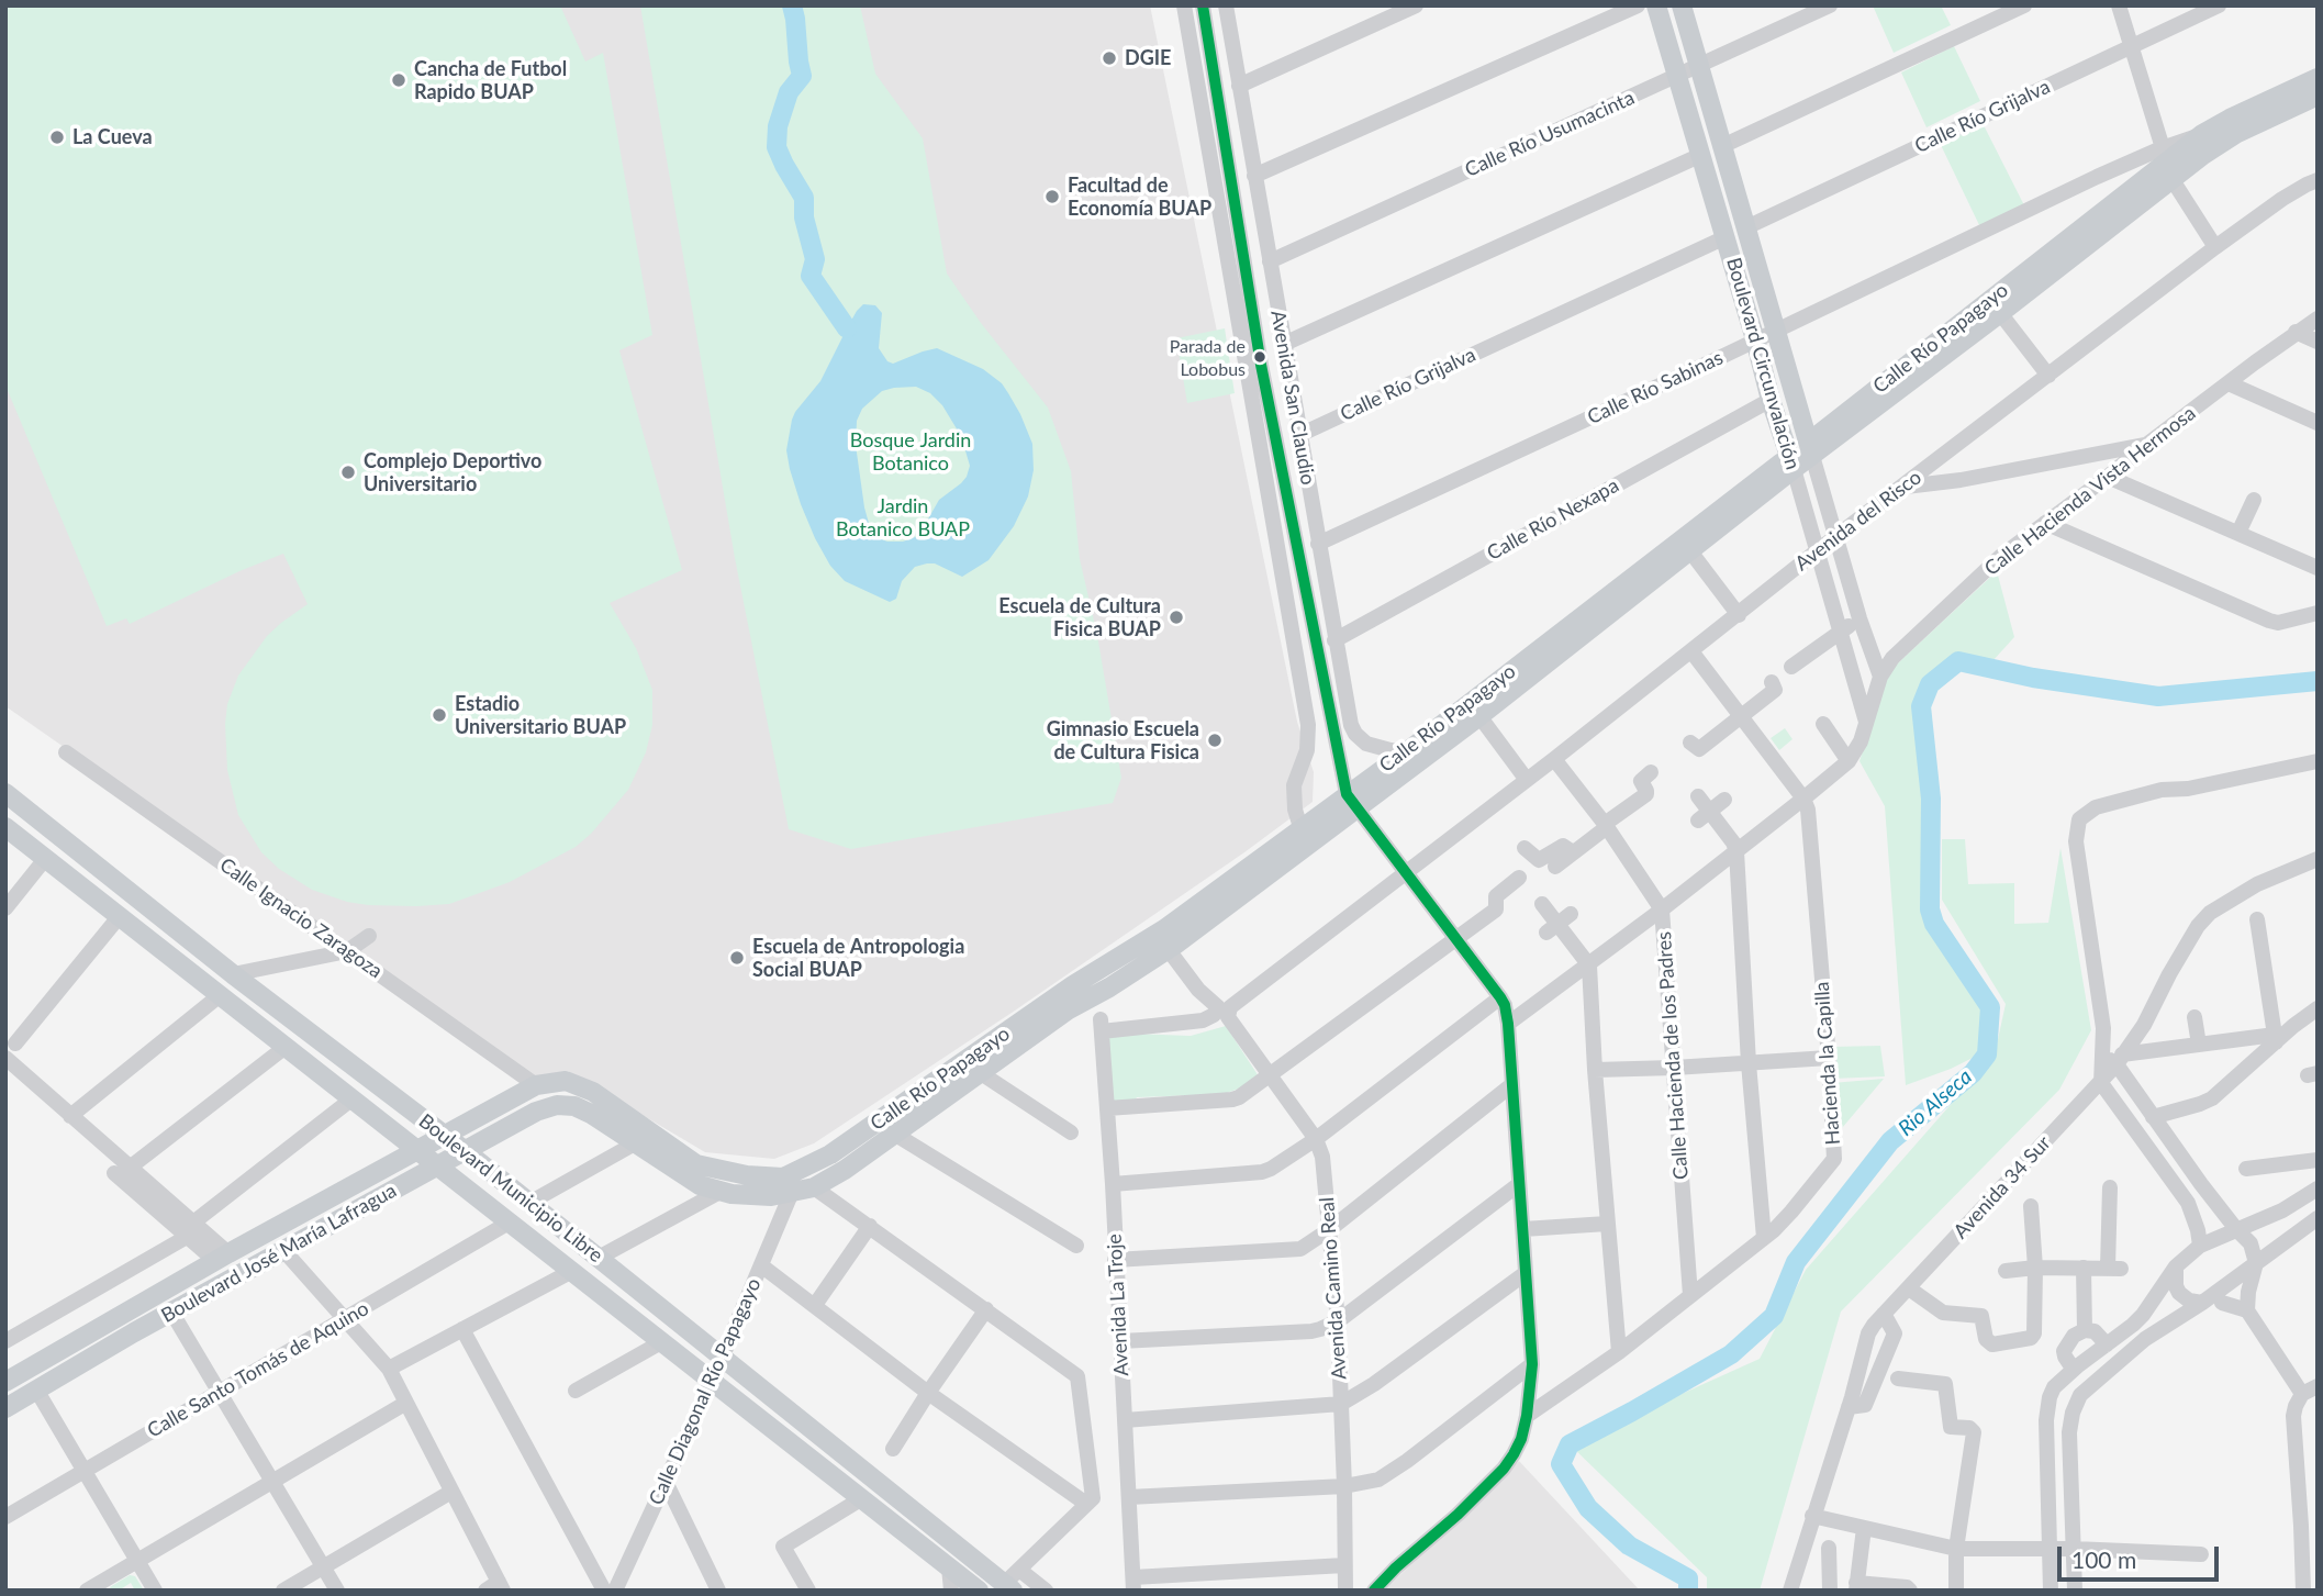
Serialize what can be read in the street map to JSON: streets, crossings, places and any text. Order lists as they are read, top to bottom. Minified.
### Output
{"streets":{"main road":["Calle Río Papagayo","Boulevard Circunvalación","Boulevard Municipio Libre","Boulevard José María Lafragua"],"street":["Calle Río Grijalva","Calle Río Usumacinta","Calle Río Sabinas","Avenida San Claudio","Calle Hacienda Vista Hermosa","Calle Río Nexapa","Avenida del Risco","Calle Ignacio Zaragoza","Calle Hacienda de los Padres","Hacienda la Capilla","Avenida 34 Sur","Avenida Camino Real","Avenida La Troje","Calle Santo Tomás de Aquino","Calle Diagonal Río Papagayo"]},"crossings":[["Calle Río Grijalva","Boulevard Circunvalación"],["Calle Río Grijalva","Avenida San Claudio"],["Calle Río Usumacinta","Boulevard Circunvalación"],["Calle Río Usumacinta","Avenida San Claudio"],["Calle Río Papagayo","Boulevard Circunvalación"],["Calle Río Papagayo","Calle Río Sabinas"],["Calle Río Papagayo","Avenida San Claudio"],["Calle Río Papagayo","Calle Ignacio Zaragoza"],["Calle Río Papagayo","Boulevard José María Lafragua"],["Calle Río Papagayo","Avenida Camino Real"],["Calle Río Papagayo","Calle Diagonal Río Papagayo"],["Boulevard Circunvalación","Calle Río Sabinas"],["Boulevard Circunvalación","Calle Hacienda Vista Hermosa"],["Boulevard Circunvalación","Calle Río Nexapa"],["Boulevard Circunvalación","Avenida del Risco"],["Calle Río Sabinas","Avenida San Claudio"],["Avenida San Claudio","Calle Hacienda Vista Hermosa"],["Avenida San Claudio","Calle Río Nexapa"],["Avenida San Claudio","Avenida del Risco"],["Avenida San Claudio","Hacienda la Capilla"],["Calle Hacienda Vista Hermosa","Calle Hacienda de los Padres"],["Calle Hacienda Vista Hermosa","Hacienda la Capilla"],["Avenida del Risco","Calle Hacienda de los Padres"],["Avenida del Risco","Hacienda la Capilla"],["Avenida del Risco","Avenida Camino Real"],["Avenida del Risco","Avenida La Troje"],["Calle Ignacio Zaragoza","Boulevard José María Lafragua"],["Calle Hacienda de los Padres","Hacienda la Capilla"],["Boulevard Municipio Libre","Boulevard José María Lafragua"],["Boulevard Municipio Libre","Calle Santo Tomás de Aquino"],["Boulevard Municipio Libre","Calle Diagonal Río Papagayo"],["Avenida Camino Real","Avenida La Troje"]],"water":["Rio Alseca"],"parks":["Bosque Jardin Botanico","Jardin Botanico BUAP"],"places":["DGIE","Cancha de Futbol Rapido BUAP","La Cueva","Facultad de Economía BUAP","Parada de Lobobus","Complejo Deportivo Universitario","Escuela de Cultura Fisica BUAP","Estadio Universitario BUAP","Gimnasio Escuela de Cultura Fisica","Escuela de Antropologia Social BUAP"],"scale_bar":"100 m"}
